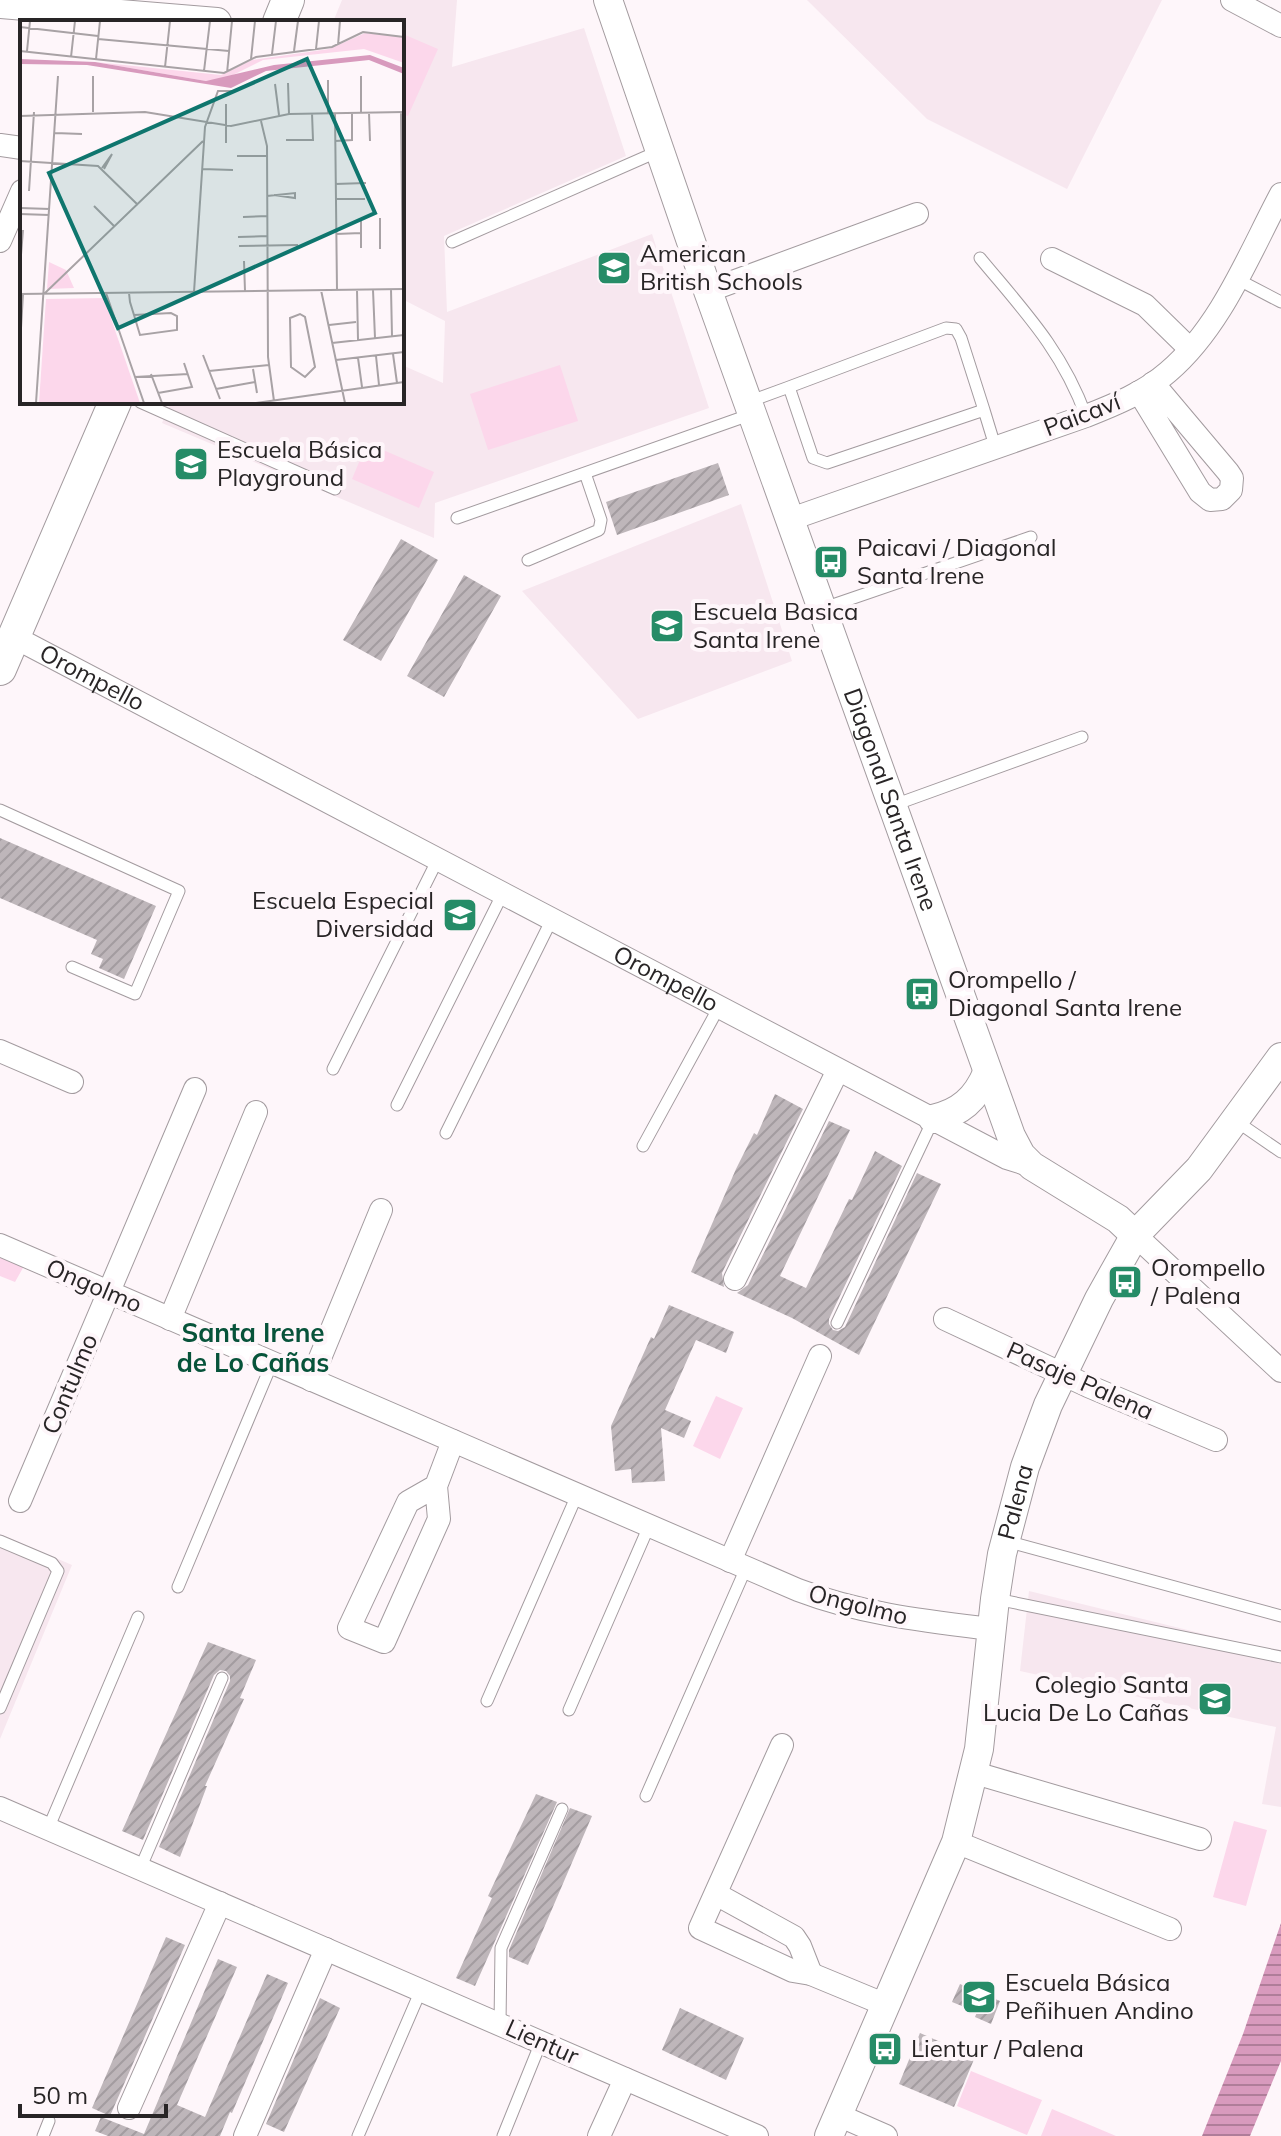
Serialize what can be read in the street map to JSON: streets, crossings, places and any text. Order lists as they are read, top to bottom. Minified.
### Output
{"streets":{"street":["Paicaví","Orompello","Diagonal Santa Irene","Ongolmo","Pasaje Palena","Contulmo","Palena","Lientur"]},"crossings":[["Paicaví","Diagonal Santa Irene"],["Orompello","Diagonal Santa Irene"],["Orompello","Palena"],["Ongolmo","Contulmo"],["Ongolmo","Palena"],["Pasaje Palena","Palena"]],"districts":["Santa Irene de Lo Cañas"],"places":{"school or university":["American British Schools","Escuela Básica Playground","Escuela Basica Santa Irene","Escuela Especial Diversidad","Colegio Santa Lucia De Lo Cañas","Escuela Básica Peñihuen Andino"],"bus stop":["Paicavi / Diagonal Santa Irene","Orompello / Diagonal Santa Irene","Orompello / Palena","Lientur / Palena"]},"scale_bar":"50 m"}
